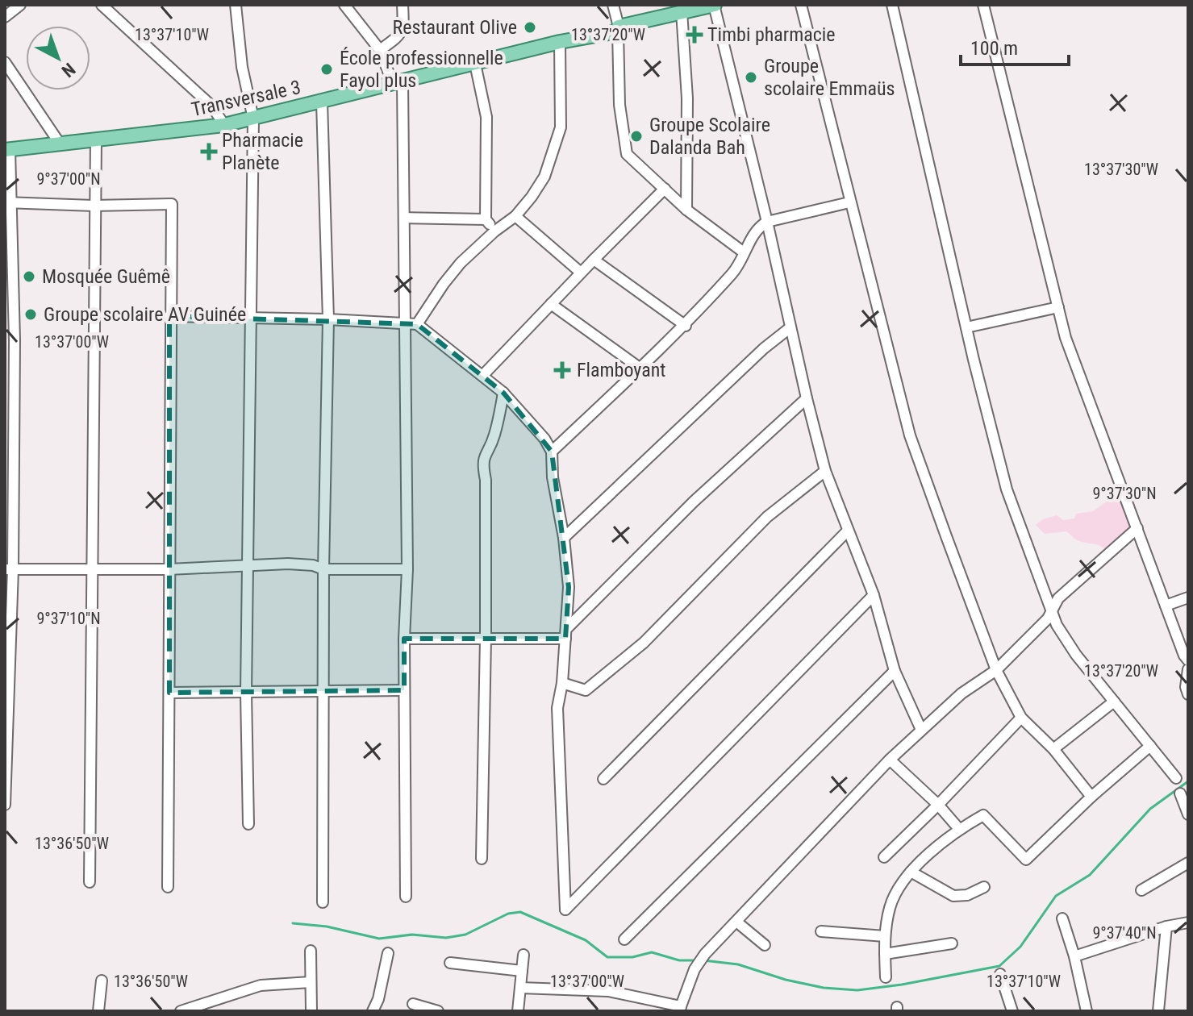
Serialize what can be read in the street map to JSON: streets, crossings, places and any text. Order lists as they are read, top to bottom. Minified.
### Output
{"streets":{"main road":["Transversale 3"]},"places":{"other":["Restaurant Olive","École professionnelle Fayol plus","Groupe scolaire Emmaüs","Groupe Scolaire Dalanda Bah","Mosquée Guêmê","Groupe scolaire AV Guinée"],"health":["Timbi pharmacie","Pharmacie Planète","Flamboyant"]},"scale_bar":"100 m","north":"bottom right","coordinates":["13°37'10\"W","13°37'20\"W","13°37'30\"W","9°37'00\"N","13°37'00\"W","9°37'30\"N","9°37'10\"N","13°36'50\"W","9°37'40\"N"]}
